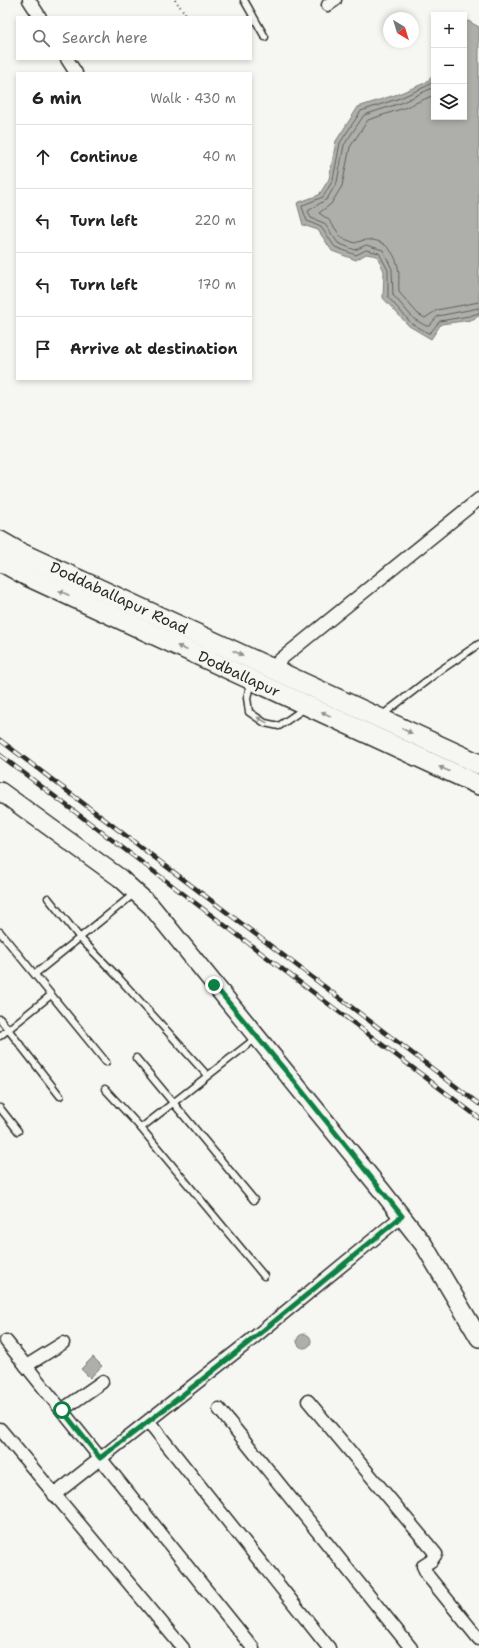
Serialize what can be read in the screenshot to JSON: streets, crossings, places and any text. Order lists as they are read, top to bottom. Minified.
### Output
{"streets":{"main road":["Doddaballapur Road","Dodballapur"]},"one_way":["Doddaballapur Road","Dodballapur"],"north":"bottom right","page":{"map_buttons":["+","−"],"search":"Search here","heading":["6 min","Walk · 430 m"],"list":[["Continue","40 m"],["Turn left","220 m"],["Turn left","170 m"],"Arrive at destination"]}}
